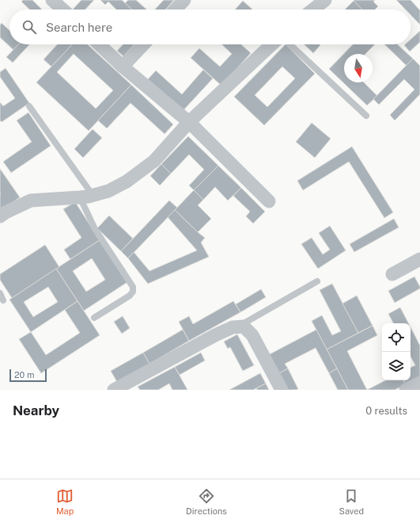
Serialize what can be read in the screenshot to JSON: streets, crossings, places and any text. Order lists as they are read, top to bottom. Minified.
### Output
{"scale_bar":"20 m","north":"bottom","page":{"search":"Search here","scale":"20 m","heading":["Nearby","0 results"],"nav":["Map","Directions","Saved"]}}
